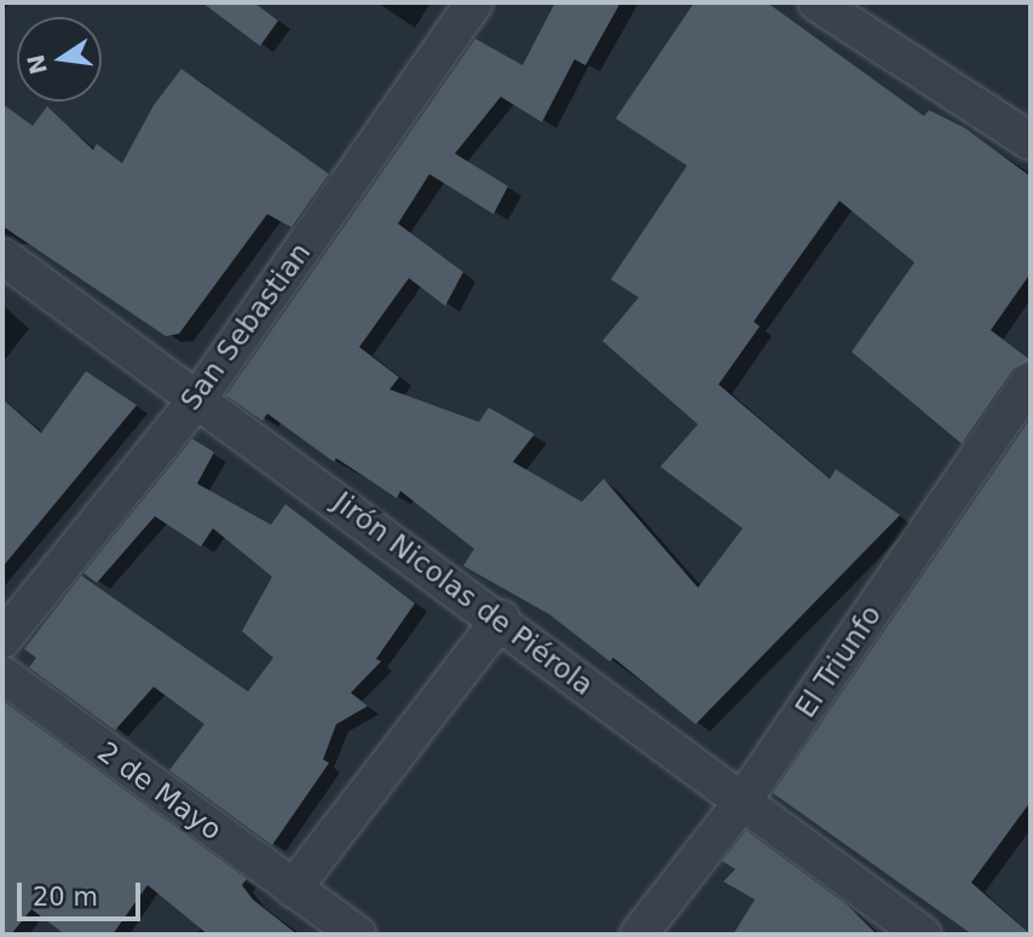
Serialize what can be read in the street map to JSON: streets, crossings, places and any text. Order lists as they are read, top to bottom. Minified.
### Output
{"streets":{"street":["San Sebastian","Jirón Nicolas de Piérola","El Triunfo","2 de Mayo"]},"crossings":[["San Sebastian","Jirón Nicolas de Piérola"],["Jirón Nicolas de Piérola","El Triunfo"]],"scale_bar":"20 m","north":"left"}
